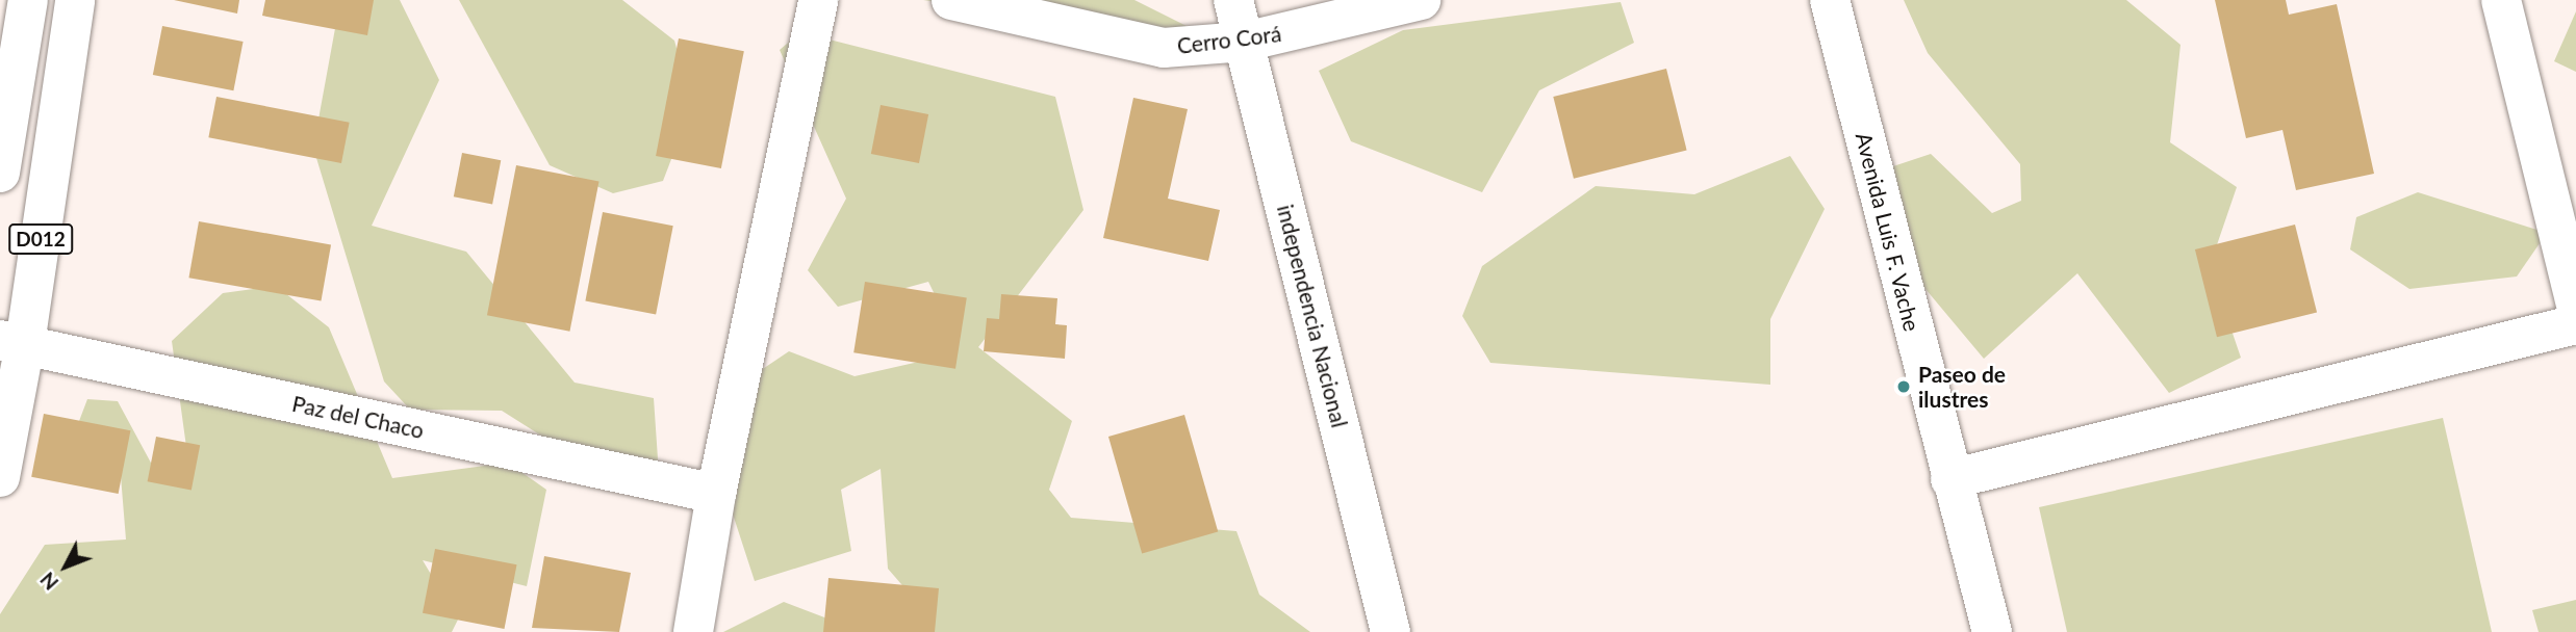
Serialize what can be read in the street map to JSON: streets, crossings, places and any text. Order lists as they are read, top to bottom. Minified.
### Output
{"streets":{"street":["Cerro Corá","Avenida Luis F. Vache","D012","independencia Nacional","Paz del Chaco"]},"crossings":[["Cerro Corá","independencia Nacional"],["D012","Paz del Chaco"]],"places":["Paseo de ilustres"],"north":"bottom left"}
